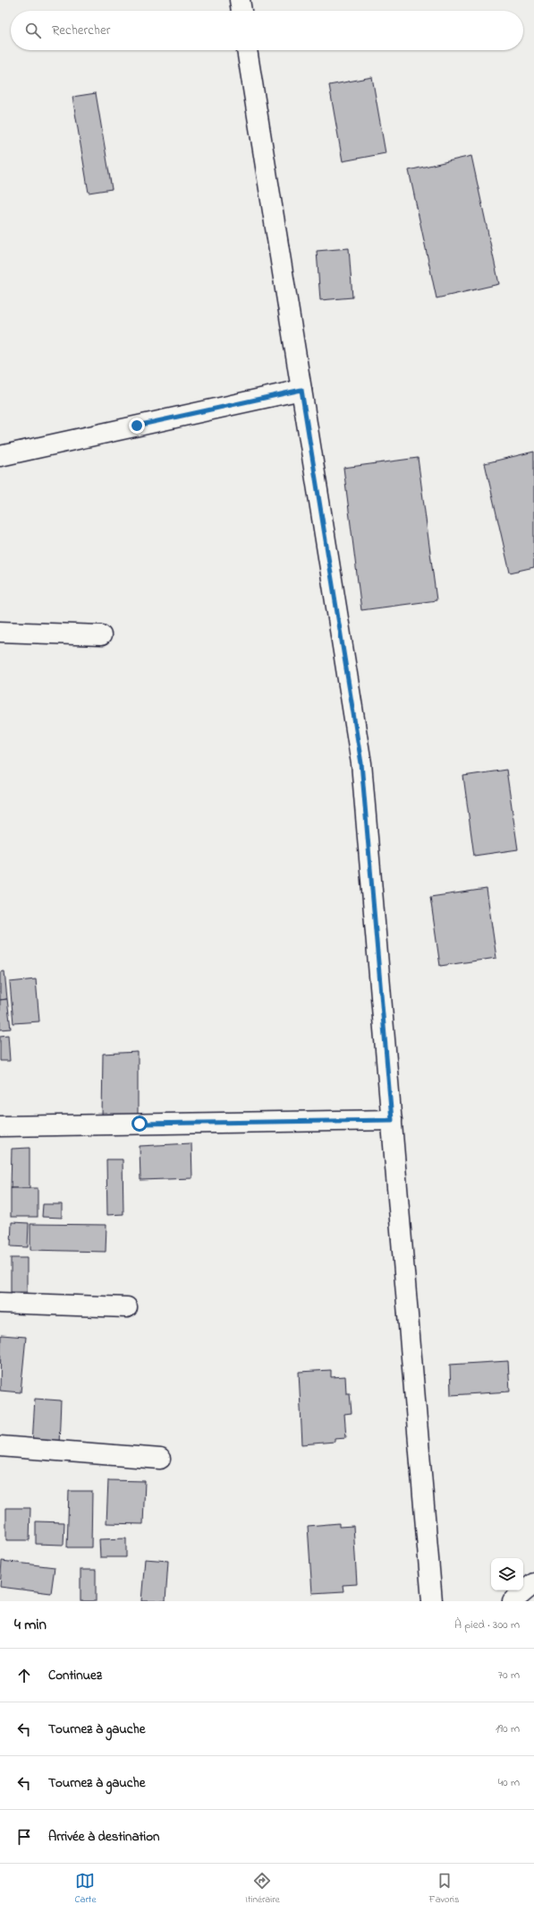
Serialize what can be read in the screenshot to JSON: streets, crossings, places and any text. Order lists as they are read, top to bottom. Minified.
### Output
{"page":{"search":"Rechercher","heading":["4 min","À pied · 300 m"],"list":[["Continuez","70 m"],["Tournez à gauche","190 m"],["Tournez à gauche","40 m"],"Arrivée à destination"],"nav":["Carte","Itinéraire","Favoris"]}}
